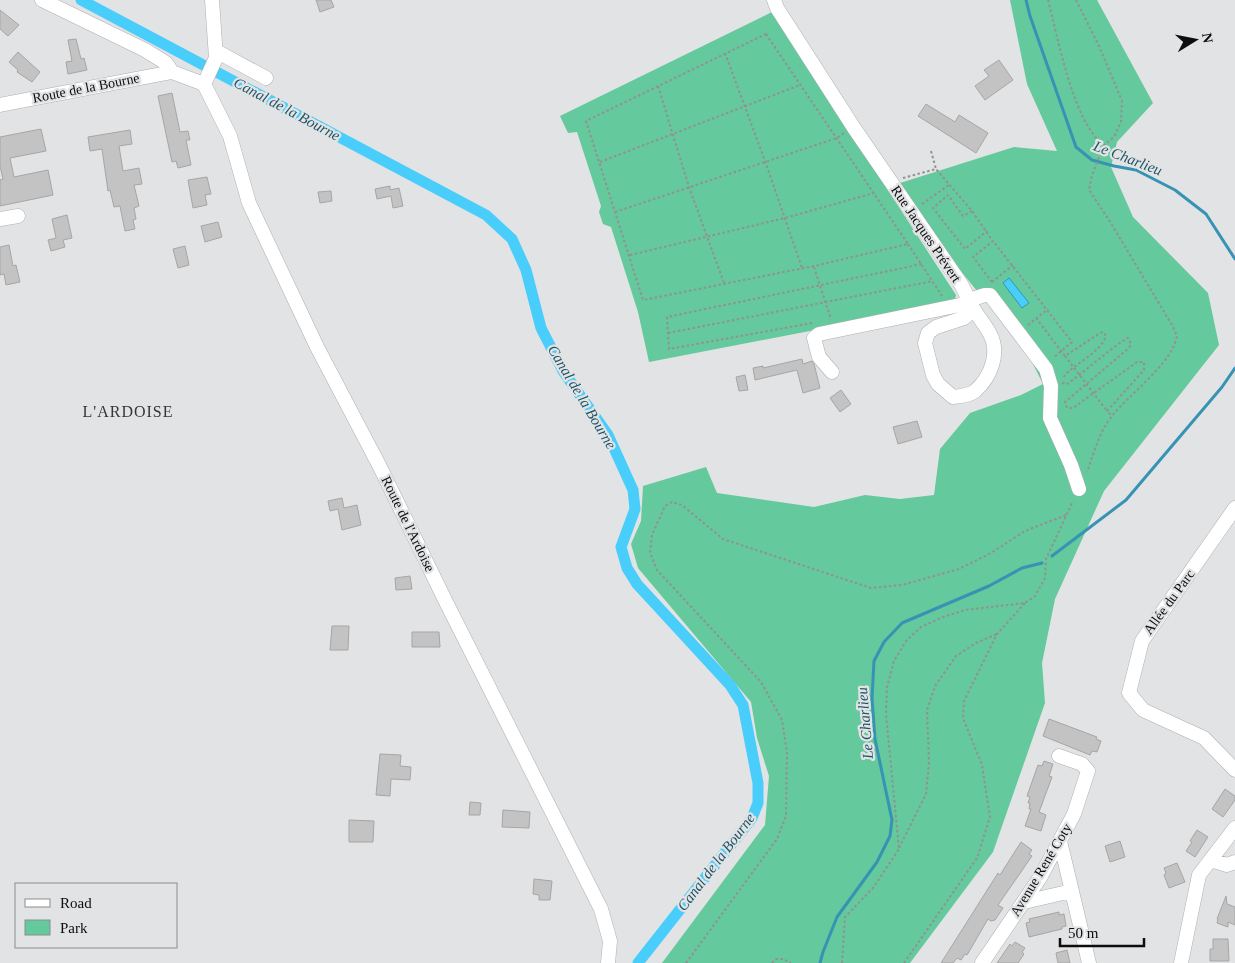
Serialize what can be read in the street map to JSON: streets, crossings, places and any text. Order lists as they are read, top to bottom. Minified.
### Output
{"streets":{"street":["Route de la Bourne","Rue Jacques Prévert","Route de l'Ardoise","Allée du Parc","Avenue René Coty"]},"districts":["L'ARDOISE"],"water":["Canal de la Bourne","Le Charlieu"],"legend":["Road","Park"],"scale_bar":"50 m","north":"right"}
